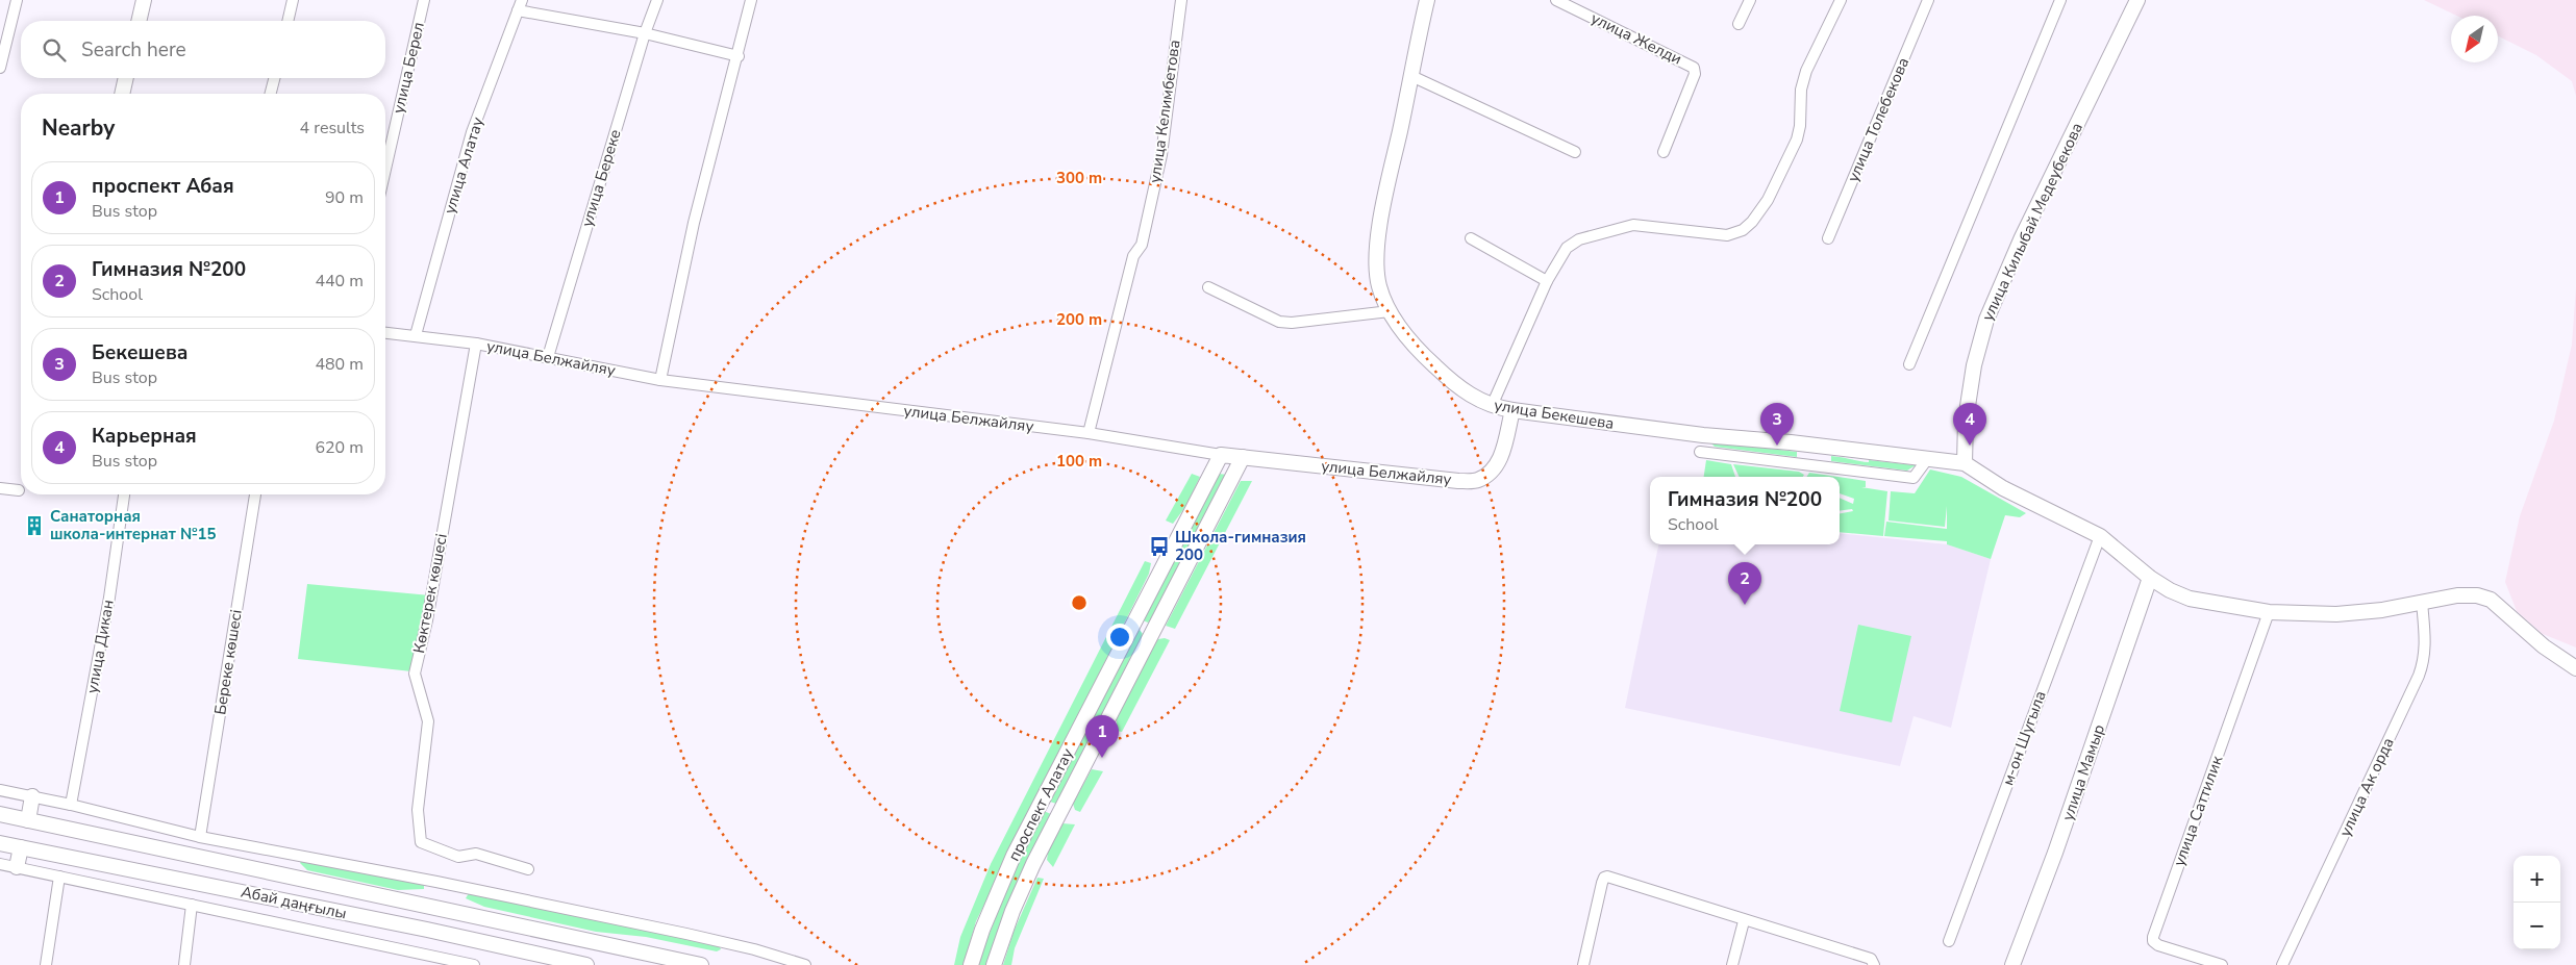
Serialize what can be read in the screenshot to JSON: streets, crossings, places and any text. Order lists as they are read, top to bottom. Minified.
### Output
{"streets":{"main road":["улица Килыбай Медеубекова","улица Белжайляу","улица Бекешева","улица Мамыр","проспект Алатау","Абай даңғылы"],"street":["улица Желди","улица Берел","улица Келимбетова","улица Толебекова","улица Алатау","улица Береке","Көктерек көшесі","улица Дикан","Береке көшесі","м-он Шугыла","улица Ак орда","улица Саттилик"]},"crossings":[["улица Келимбетова","улица Белжайляу"],["улица Алатау","улица Белжайляу"],["улица Береке","улица Белжайляу"],["улица Килыбай Медеубекова","улица Бекешева"],["улица Белжайляу","улица Бекешева"],["улица Белжайляу","Көктерек көшесі"],["улица Белжайляу","проспект Алатау"]],"places":{"building":["Санаторная школа-интернат №15"],"bus stop":["Школа-гимназия 200"]},"north":"bottom left","page":{"search":"Search here","heading":["Nearby","4 results"],"list":[{"mark":"1","name":"проспект Абая","note":"Bus stop","value":"90 m"},{"mark":"2","name":"Гимназия №200","note":"School","value":"440 m"},{"mark":"3","name":"Бекешева","note":"Bus stop","value":"480 m"},{"mark":"4","name":"Карьерная","note":"Bus stop","value":"620 m"}],"pins":["3","4","2","1"],"popup":["Гимназия №200","School"],"map_buttons":["+","−"]},"rings":["300 m","200 m","100 m"]}
